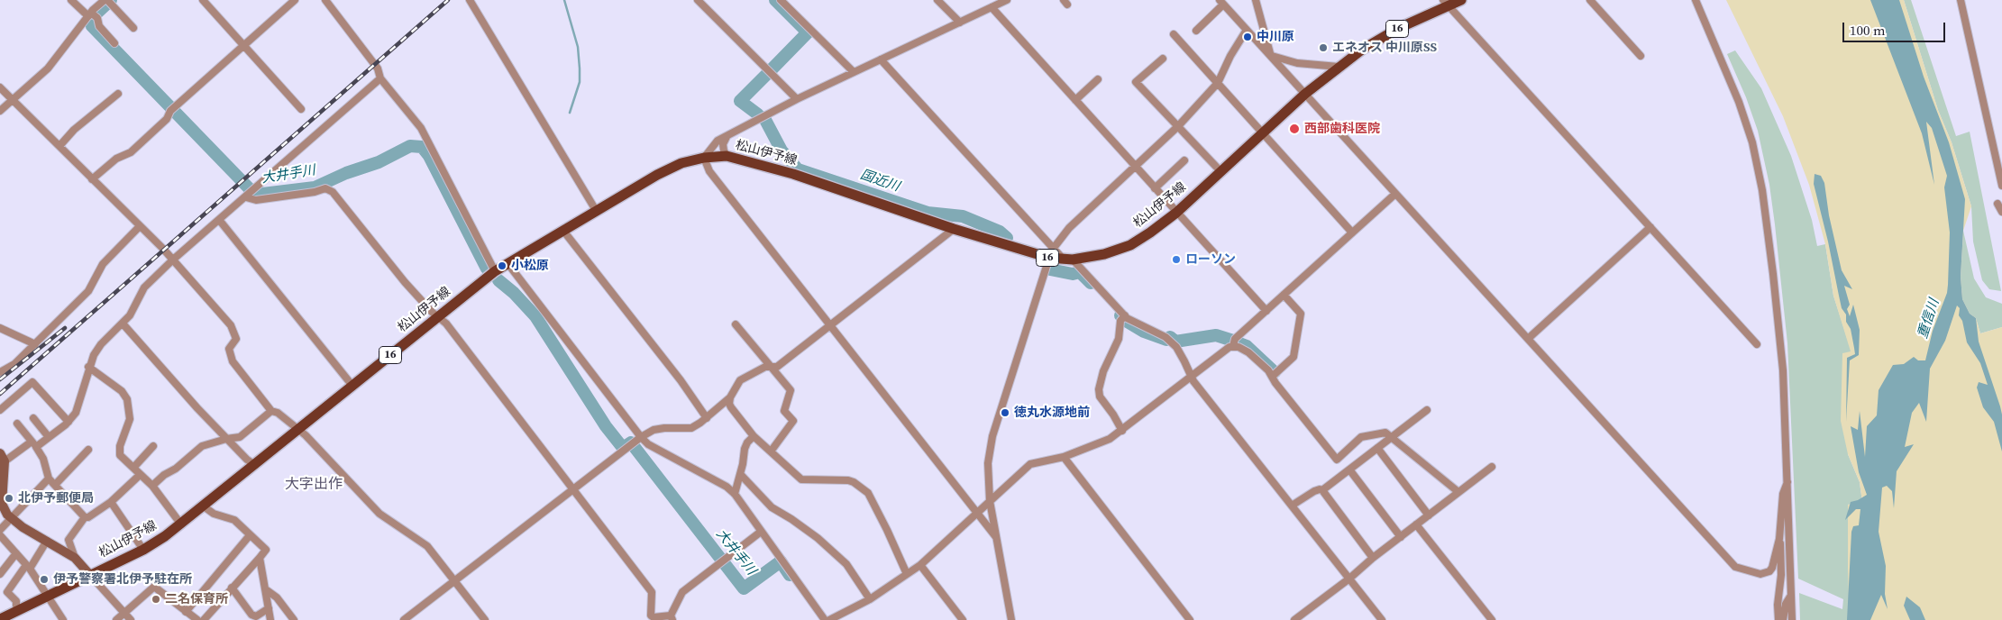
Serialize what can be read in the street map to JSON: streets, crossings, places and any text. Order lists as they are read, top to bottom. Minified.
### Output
{"streets":{"main road":["16","松山伊予線"]},"districts":["大字出作"],"water":["大井手川","国近川","重信川"],"places":["中川原","エネオス 中川原SS","西部歯科医院","ローソン","小松原","徳丸水源地前","北伊予郵便局","伊予警察署北伊予駐在所","二名保育所"],"scale_bar":"100 m"}
